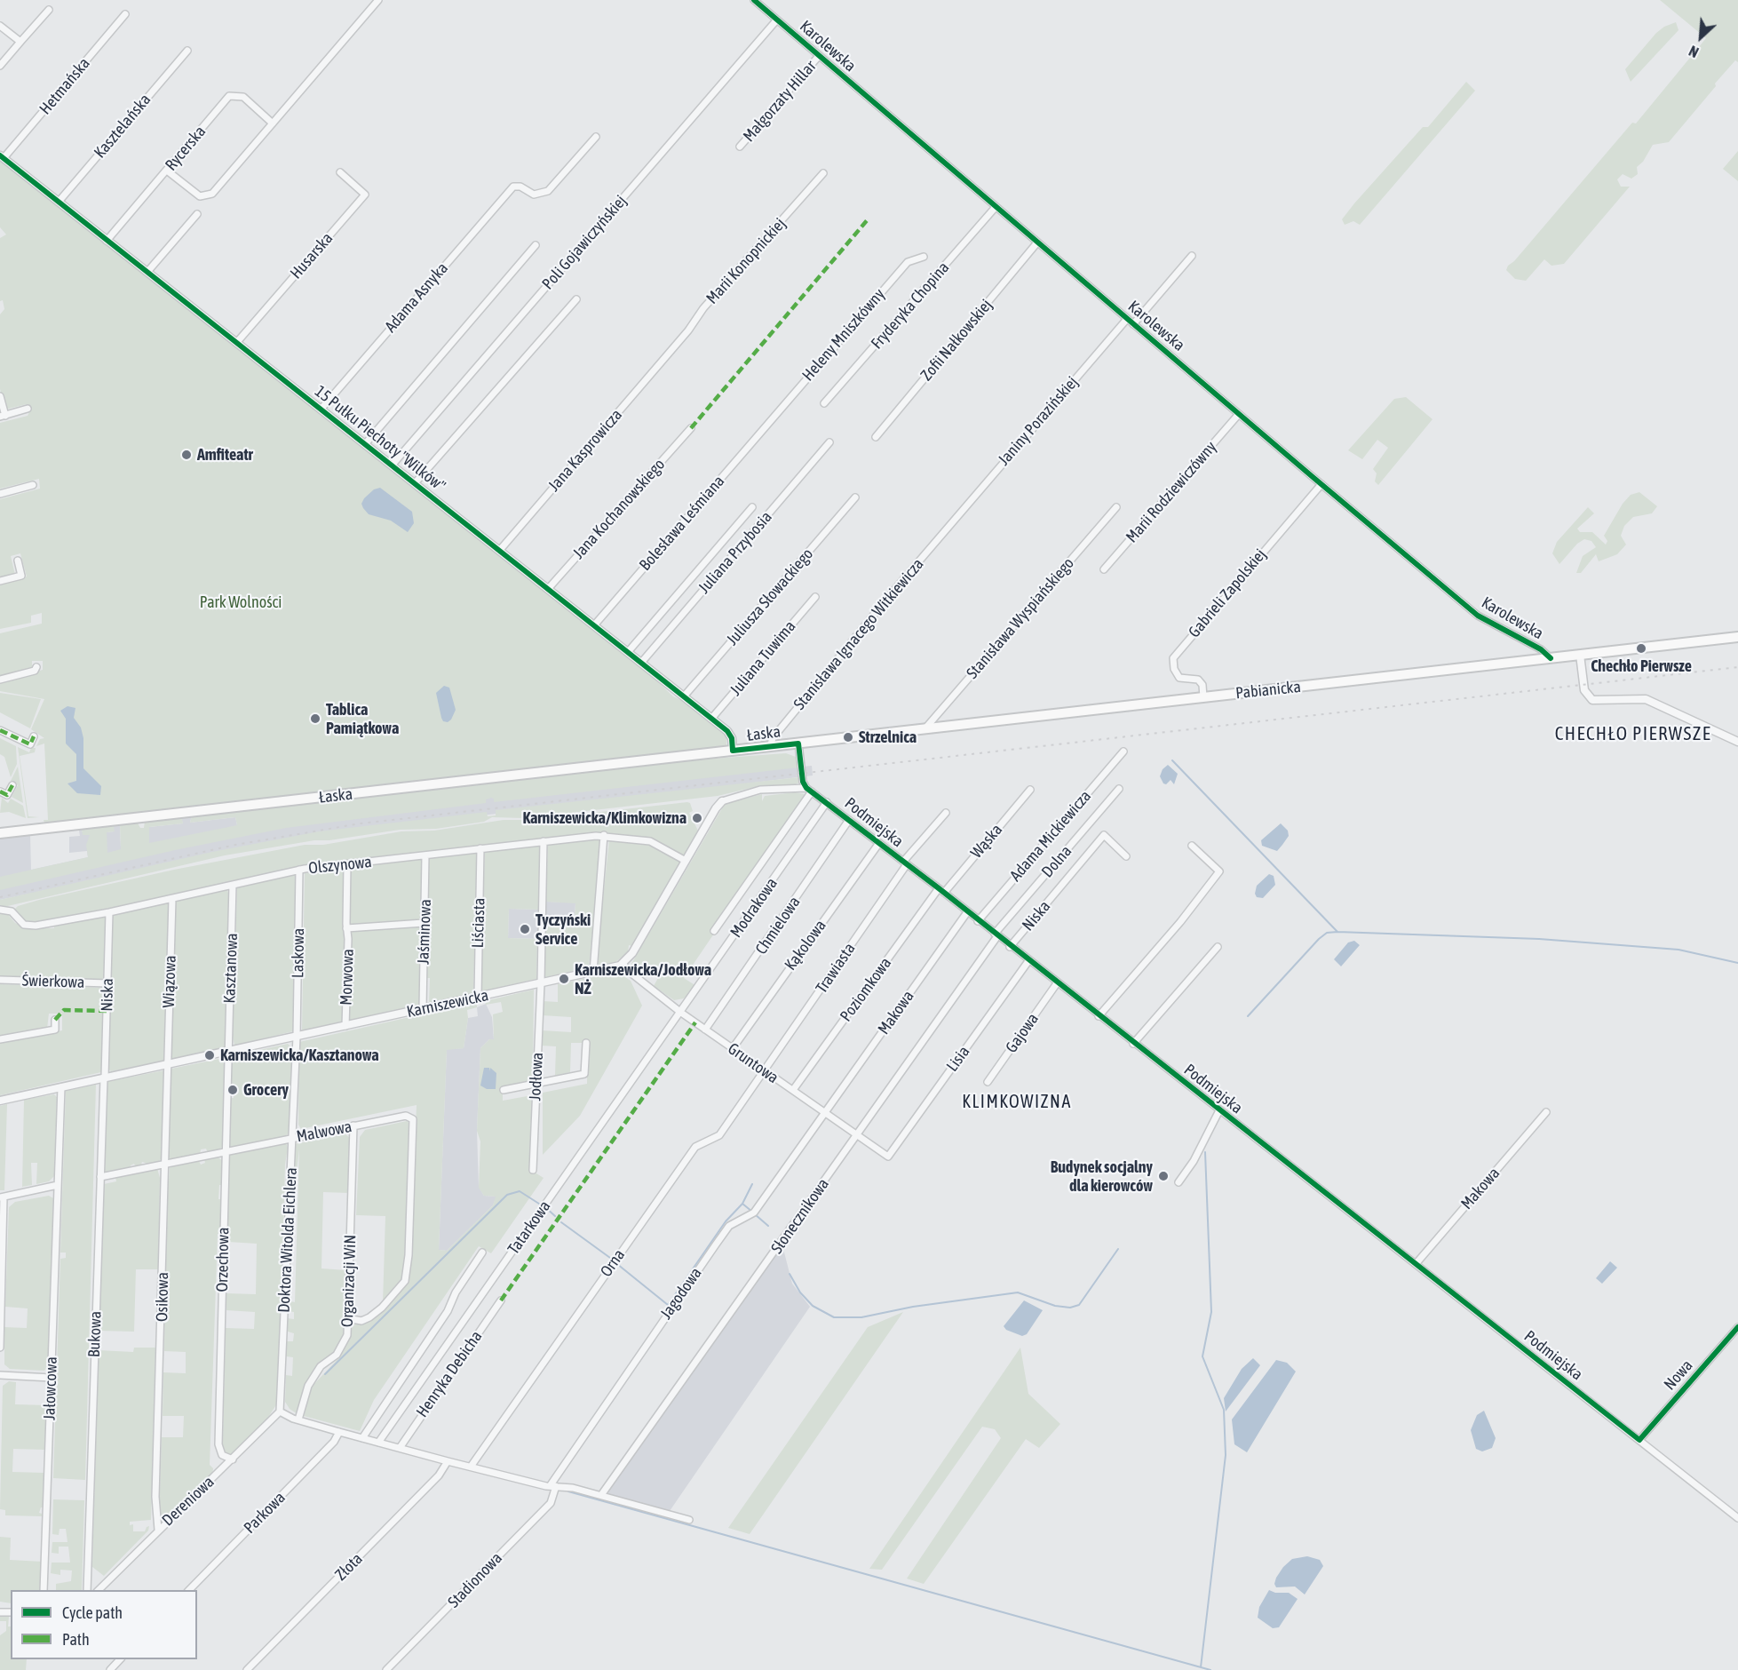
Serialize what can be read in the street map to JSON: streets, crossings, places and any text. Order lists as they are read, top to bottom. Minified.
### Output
{"streets":{"main road":["Pabianicka","Łaska"],"street":["Karolewska","Hetmańska","Małgorzaty Hillar","Kasztelańska","Rycerska","Poli Gojawiczyńskiej","Husarska","Marii Konopnickiej","Adama Asnyka","Fryderyka Chopina","Heleny Mniszkówny","Zofii Nałkowskiej","Janiny Porazińskiej","15 Pułku Piechoty \"Wilków\"","Jana Kasprowicza","Marii Rodziewiczówny","Jana Kochanowskiego","Bolesława Leśmiana","Juliana Przybosia","Gabrieli Zapolskiej","Juliusza Słowackiego","Stanisława Wyspiańskiego","Stanisława Ignacego Witkiewicza","Juliana Tuwima","Podmiejska","Adama Mickiewicza","Wąska","Dolna","Olszynowa","Modrakowa","Niska","Liściasta","Chmielowa","Jaśminowa","Kąkolowa","Laskowa","Kasztanowa","Trawiasta","Morwowa","Świerkowa","Wiązowa","Poziomkowa","Karniszewicka","Makowa","Gajowa","Lisia","Gruntowa","Jodłowa","Malwowa","Słonecznikowa","Tatarkowa","Doktora Witolda Eichlera","Orzechowa","Orna","Organizacji WiN","Jagodowa","Osikowa","Bukowa","Henryka Debicha","Nowa","Jałowcowa","Dereniowa","Parkowa","Złota","Stadionowa"]},"crossings":[["Karolewska","Małgorzaty Hillar"],["Karolewska","Poli Gojawiczyńskiej"],["Karolewska","Fryderyka Chopina"],["Karolewska","Zofii Nałkowskiej"],["Karolewska","Janiny Porazińskiej"],["Karolewska","Marii Rodziewiczówny"],["Karolewska","Gabrieli Zapolskiej"],["Karolewska","Pabianicka"],["Hetmańska","15 Pułku Piechoty \"Wilków\""],["Kasztelańska","15 Pułku Piechoty \"Wilków\""],["Rycerska","15 Pułku Piechoty \"Wilków\""],["Poli Gojawiczyńskiej","15 Pułku Piechoty \"Wilków\""],["Husarska","15 Pułku Piechoty \"Wilków\""],["Marii Konopnickiej","Jana Kasprowicza"],["Adama Asnyka","15 Pułku Piechoty \"Wilków\""],["Heleny Mniszkówny","Bolesława Leśmiana"],["Janiny Porazińskiej","Stanisława Ignacego Witkiewicza"],["15 Pułku Piechoty \"Wilków\"","Jana Kasprowicza"],["15 Pułku Piechoty \"Wilków\"","Jana Kochanowskiego"],["15 Pułku Piechoty \"Wilków\"","Bolesława Leśmiana"],["15 Pułku Piechoty \"Wilków\"","Juliana Przybosia"],["15 Pułku Piechoty \"Wilków\"","Juliusza Słowackiego"],["15 Pułku Piechoty \"Wilków\"","Juliana Tuwima"],["15 Pułku Piechoty \"Wilków\"","Łaska"],["Gabrieli Zapolskiej","Pabianicka"],["Stanisława Wyspiańskiego","Pabianicka"],["Stanisława Ignacego Witkiewicza","Łaska"],["Pabianicka","Łaska"],["Podmiejska","Adama Mickiewicza"],["Podmiejska","Wąska"],["Podmiejska","Dolna"],["Podmiejska","Modrakowa"],["Podmiejska","Niska"],["Podmiejska","Chmielowa"],["Podmiejska","Kąkolowa"],["Podmiejska","Trawiasta"],["Podmiejska","Poziomkowa"],["Podmiejska","Makowa"],["Podmiejska","Gajowa"],["Podmiejska","Lisia"],["Podmiejska","Słonecznikowa"],["Podmiejska","Nowa"],["Wąska","Poziomkowa"],["Dolna","Słonecznikowa"],["Olszynowa","Niska"],["Olszynowa","Liściasta"],["Olszynowa","Jaśminowa"],["Olszynowa","Laskowa"],["Olszynowa","Kasztanowa"],["Olszynowa","Morwowa"],["Olszynowa","Wiązowa"],["Olszynowa","Jodłowa"],["Modrakowa","Gruntowa"],["Modrakowa","Tatarkowa"],["Niska","Świerkowa"],["Niska","Karniszewicka"],["Niska","Bukowa"],["Liściasta","Karniszewicka"],["Chmielowa","Gruntowa"],["Jaśminowa","Morwowa"],["Jaśminowa","Karniszewicka"],["Kąkolowa","Gruntowa"],["Laskowa","Karniszewicka"],["Laskowa","Doktora Witolda Eichlera"],["Kasztanowa","Karniszewicka"],["Kasztanowa","Orzechowa"],["Trawiasta","Gruntowa"],["Trawiasta","Orna"],["Morwowa","Karniszewicka"],["Wiązowa","Karniszewicka"],["Wiązowa","Osikowa"],["Poziomkowa","Gruntowa"],["Karniszewicka","Gruntowa"],["Karniszewicka","Jodłowa"],["Karniszewicka","Doktora Witolda Eichlera"],["Karniszewicka","Orzechowa"],["Karniszewicka","Osikowa"],["Karniszewicka","Bukowa"],["Karniszewicka","Jałowcowa"],["Makowa","Gruntowa"],["Makowa","Jagodowa"],["Lisia","Gruntowa"],["Gruntowa","Słonecznikowa"],["Gruntowa","Tatarkowa"],["Gruntowa","Orna"],["Gruntowa","Jagodowa"],["Malwowa","Doktora Witolda Eichlera"],["Malwowa","Orzechowa"],["Malwowa","Organizacji WiN"],["Malwowa","Osikowa"],["Malwowa","Bukowa"],["Doktora Witolda Eichlera","Dereniowa"],["Orzechowa","Dereniowa"],["Jagodowa","Stadionowa"],["Osikowa","Dereniowa"]],"districts":["CHECHŁO PIERWSZE","KLIMKOWIZNA"],"parks":["Park Wolności"],"places":["Amfiteatr","Chechło Pierwsze","Tablica Pamiątkowa","Strzelnica","Karniszewicka/Klimkowizna","Tyczyński Service","Karniszewicka/Jodłowa NŻ","Karniszewicka/Kasztanowa","Grocery","Budynek socjalny dla kierowców"],"legend":["Cycle path","Path"],"north":"bottom left"}
